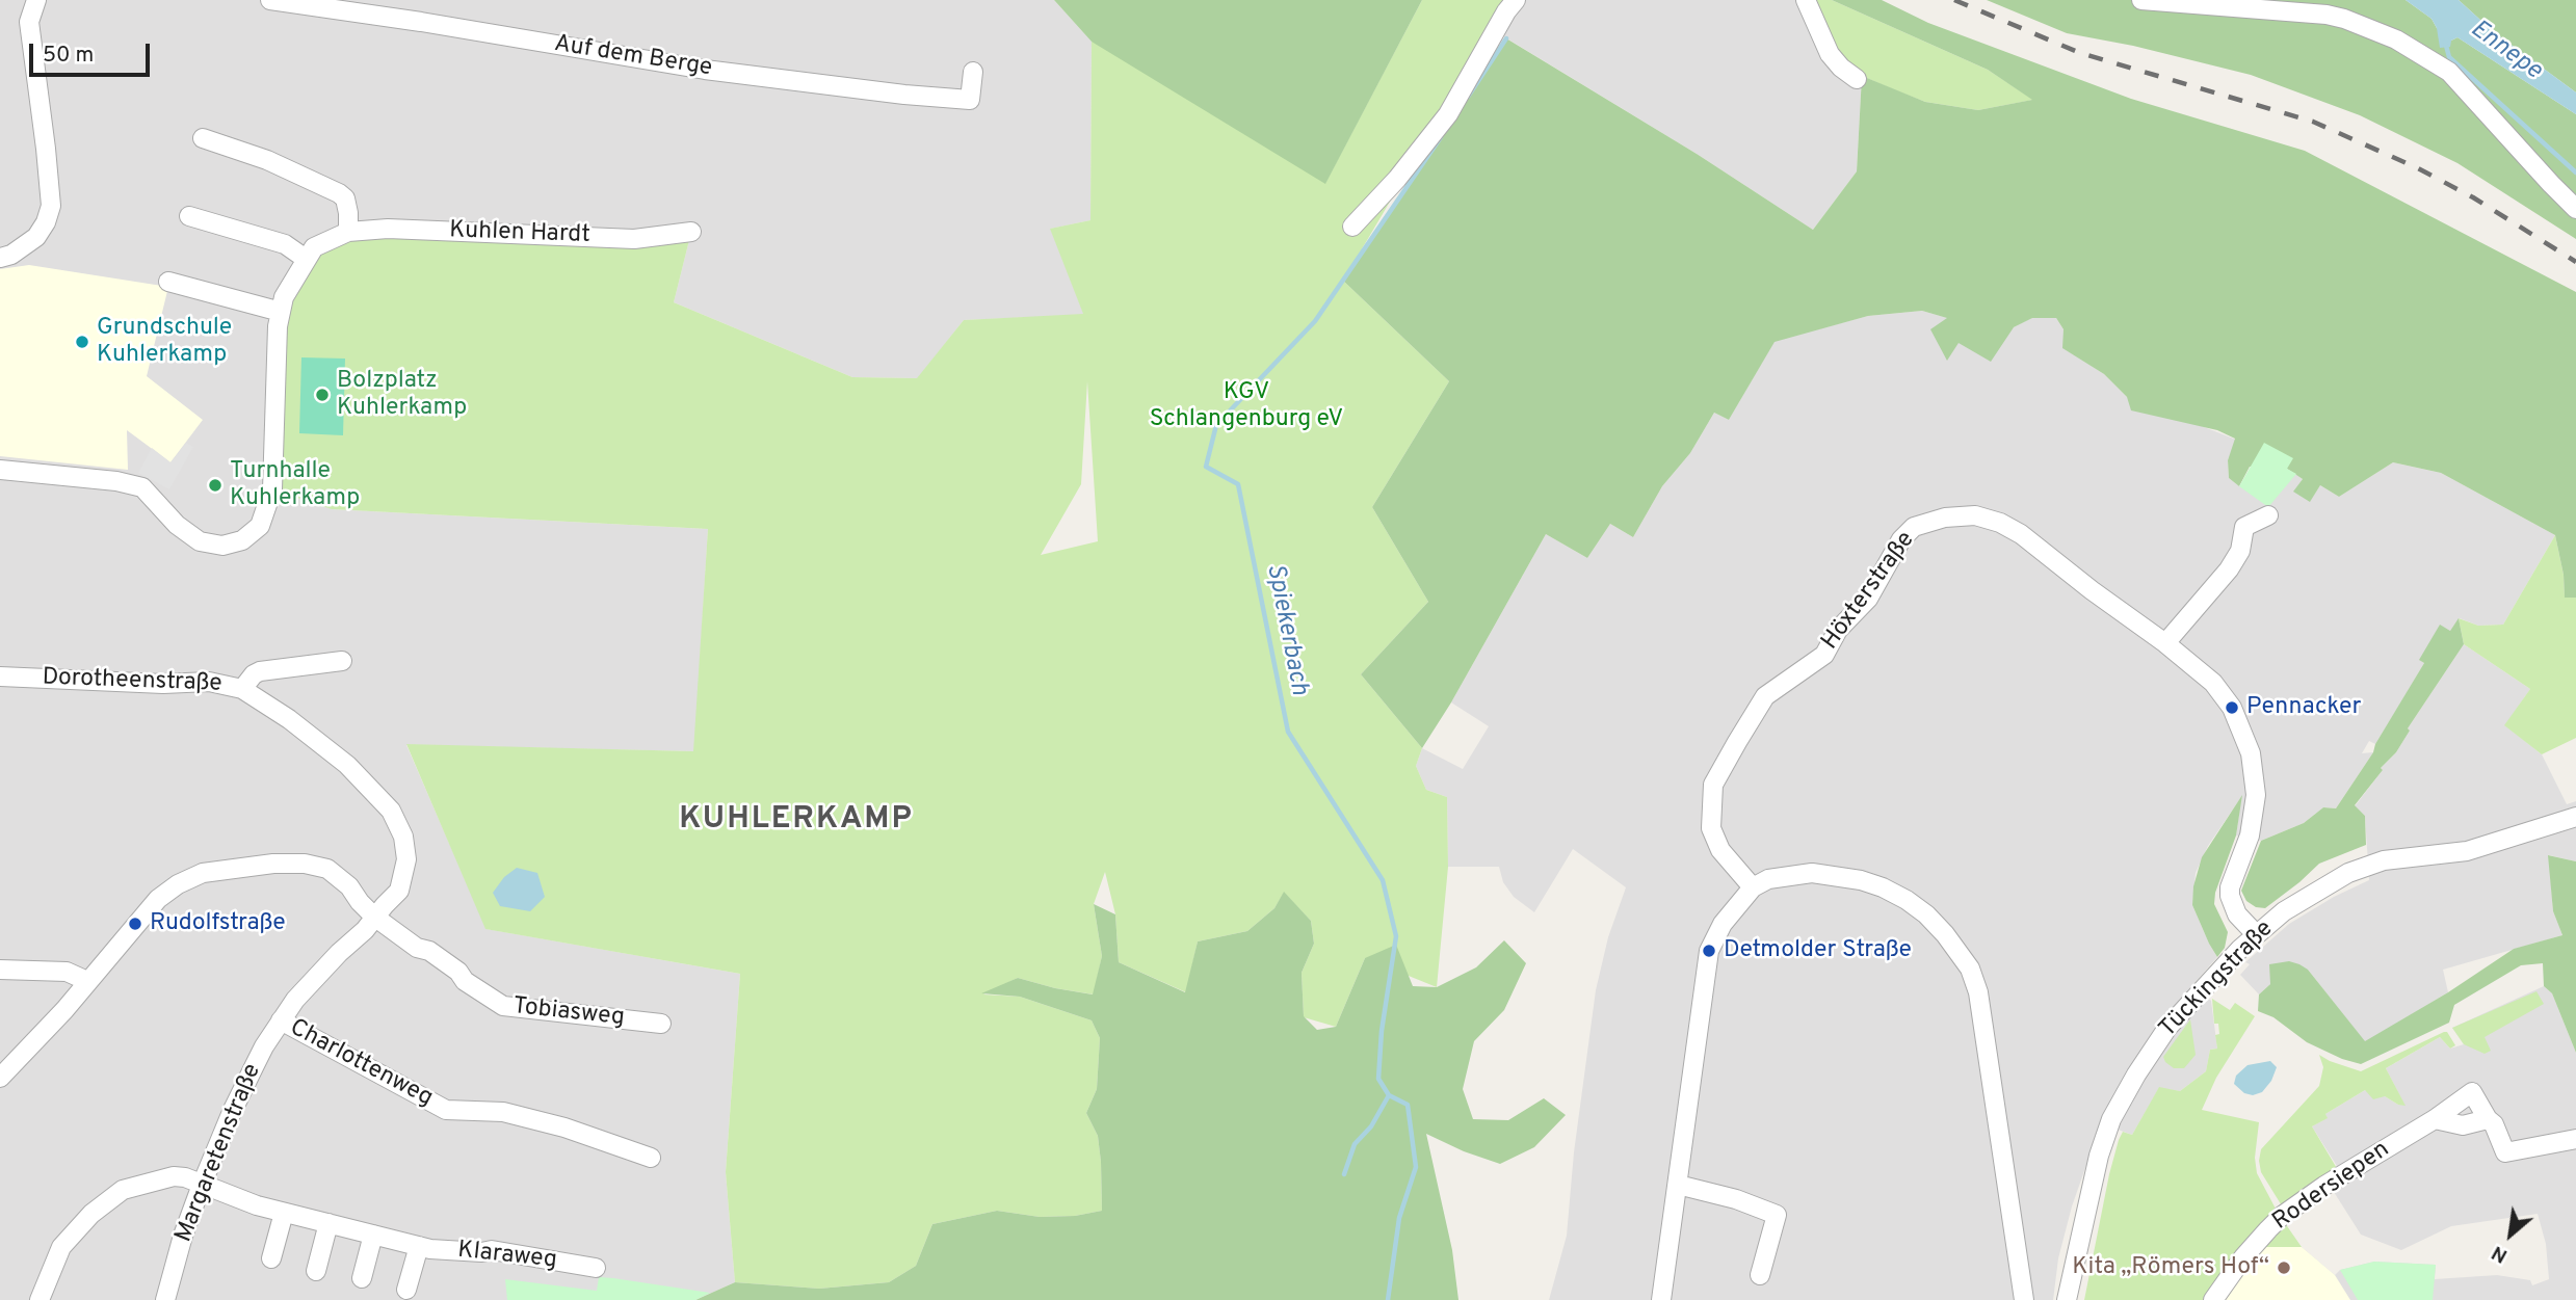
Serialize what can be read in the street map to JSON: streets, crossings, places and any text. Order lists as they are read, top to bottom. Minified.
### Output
{"streets":{"street":["Auf dem Berge","Kuhlen Hardt","Höxterstraße","Dorotheenstraße","Tückingstraße","Tobiasweg","Charlottenweg","Margaretenstraße","Rodersiepen","Klaraweg"]},"crossings":[["Höxterstraße","Tückingstraße"],["Tobiasweg","Margaretenstraße"],["Charlottenweg","Margaretenstraße"],["Margaretenstraße","Klaraweg"]],"districts":["KUHLERKAMP"],"water":["Ennepe","Spiekerbach"],"parks":["KGV Schlangenburg eV"],"places":["Grundschule Kuhlerkamp","Bolzplatz Kuhlerkamp","Turnhalle Kuhlerkamp","Pennacker","Rudolfstraße","Detmolder Straße","Kita „Römers Hof“"],"scale_bar":"50 m","north":"bottom left"}
